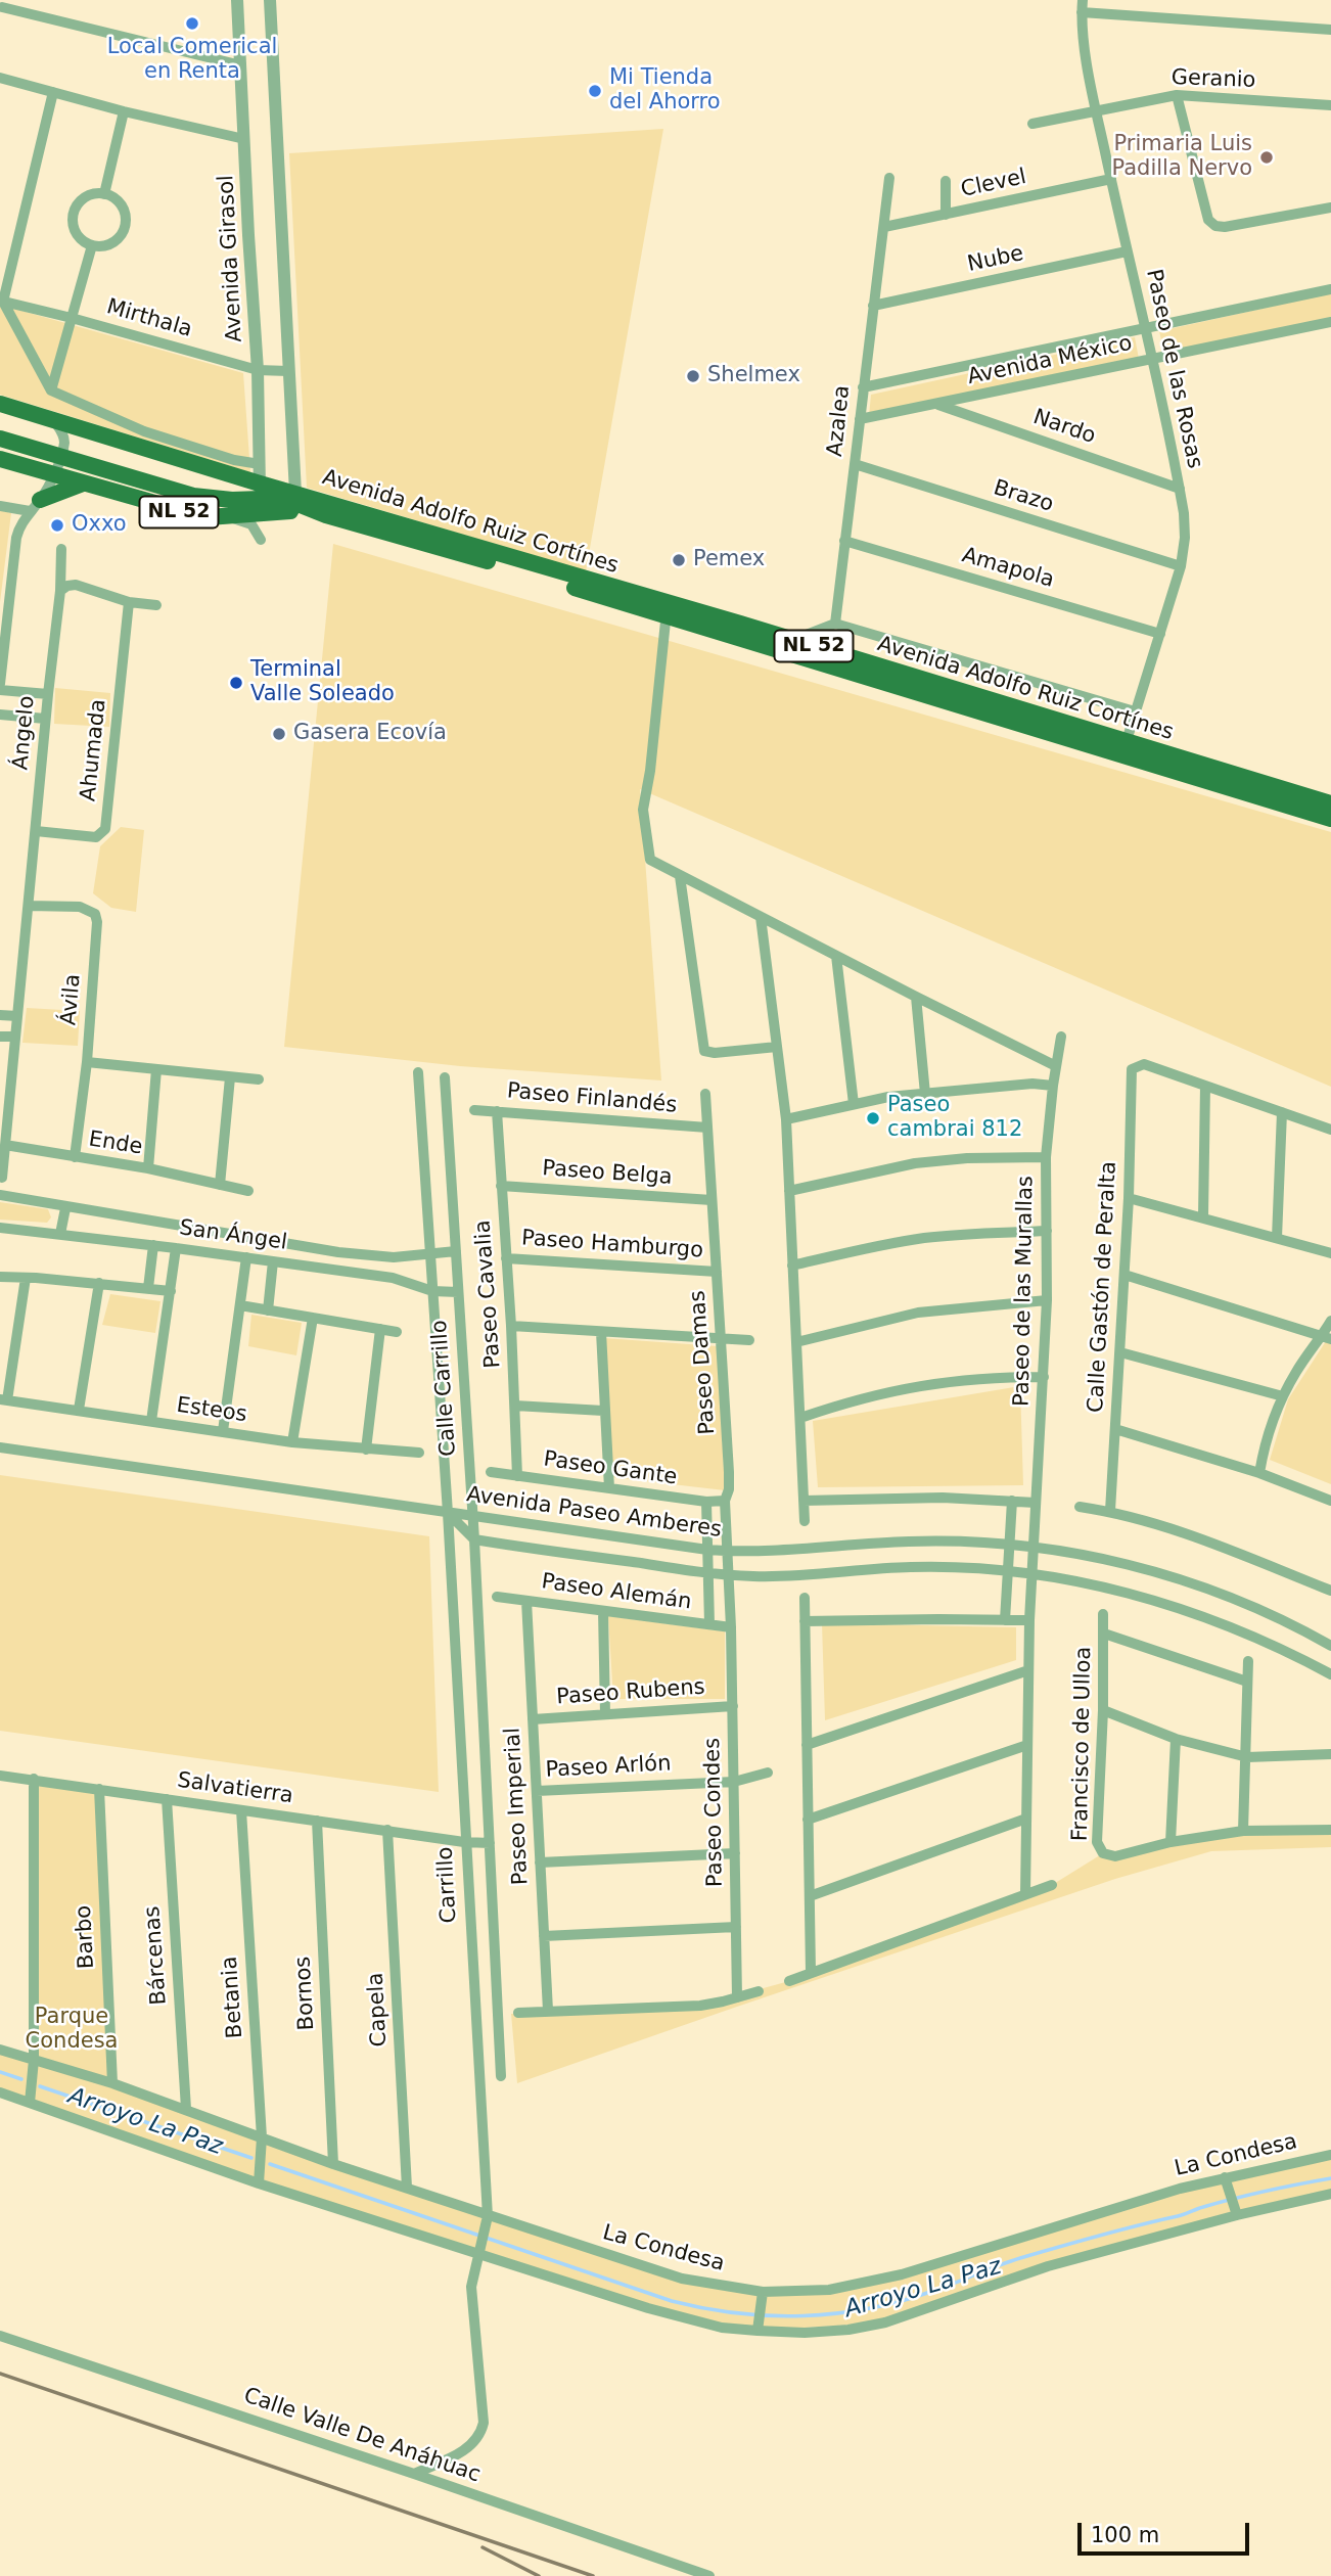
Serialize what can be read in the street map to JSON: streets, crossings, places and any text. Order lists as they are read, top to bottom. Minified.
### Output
{"streets":{"main road":["NL 52","Avenida Adolfo Ruiz Cortínes"],"street":["Geranio","Clevel","Avenida Girasol","Nube","Mirthala","Avenida México","Paseo de las Rosas","Azalea","Nardo","Brazo","Amapola","Ángelo","Ahumada","Ávila","Paseo Finlandés","Ende","Paseo Belga","San Ángel","Paseo Hamburgo","Calle Gastón de Peralta","Paseo de las Murallas","Paseo Cavalia","Paseo Damas","Calle Carrillo","Esteos","Paseo Gante","Avenida Paseo Amberes","Paseo Alemán","Paseo Rubens","Francisco de Ulloa","Paseo Arlón","Salvatierra","Paseo Imperial","Paseo Condes","Carrillo","Barbo","Bárcenas","Bornos","Betania","Capela","La Condesa","Calle Valle De Anáhuac"]},"crossings":[["Geranio","Paseo de las Rosas"],["Clevel","Paseo de las Rosas"],["Clevel","Azalea"],["Avenida Girasol","Mirthala"],["Avenida Girasol","Avenida Adolfo Ruiz Cortínes"],["Nube","Paseo de las Rosas"],["Nube","Azalea"],["Avenida México","Paseo de las Rosas"],["Avenida México","Azalea"],["Avenida México","Nardo"],["Paseo de las Rosas","Nardo"],["Paseo de las Rosas","Brazo"],["Paseo de las Rosas","Avenida Adolfo Ruiz Cortínes"],["Paseo de las Rosas","Amapola"],["Azalea","Brazo"],["Azalea","Amapola"],["Ángelo","Ahumada"],["Ángelo","Ávila"],["Ángelo","Ende"],["Ávila","Ende"],["Paseo Finlandés","Paseo Cavalia"],["Paseo Finlandés","Paseo Damas"],["Paseo Belga","Paseo Cavalia"],["Paseo Belga","Paseo Damas"],["San Ángel","Calle Carrillo"],["Paseo Hamburgo","Paseo Cavalia"],["Paseo Hamburgo","Paseo Damas"],["Paseo de las Murallas","Avenida Paseo Amberes"],["Paseo Cavalia","Paseo Gante"],["Paseo Damas","Paseo Gante"],["Paseo Damas","Avenida Paseo Amberes"],["Paseo Damas","Paseo Alemán"],["Paseo Damas","Paseo Condes"],["Calle Carrillo","Avenida Paseo Amberes"],["Calle Carrillo","Carrillo"],["Avenida Paseo Amberes","Carrillo"],["Paseo Alemán","Paseo Imperial"],["Paseo Alemán","Paseo Condes"],["Paseo Rubens","Paseo Imperial"],["Paseo Rubens","Paseo Condes"],["Paseo Arlón","Paseo Imperial"],["Paseo Arlón","Paseo Condes"],["Salvatierra","Carrillo"],["Salvatierra","Barbo"],["Salvatierra","Bárcenas"],["Salvatierra","Bornos"],["Salvatierra","Betania"],["Salvatierra","Capela"],["Carrillo","La Condesa"],["Carrillo","Calle Valle De Anáhuac"],["Barbo","La Condesa"],["Bárcenas","La Condesa"],["Bornos","La Condesa"],["Betania","La Condesa"],["Capela","La Condesa"]],"water":["Arroyo La Paz"],"parks":["Parque Condesa"],"places":["Local Comerical en Renta","Mi Tienda del Ahorro","Primaria Luis Padilla Nervo","Shelmex","Oxxo","Pemex","Terminal Valle Soleado","Gasera Ecovía","Paseo cambrai 812"],"scale_bar":"100 m"}
